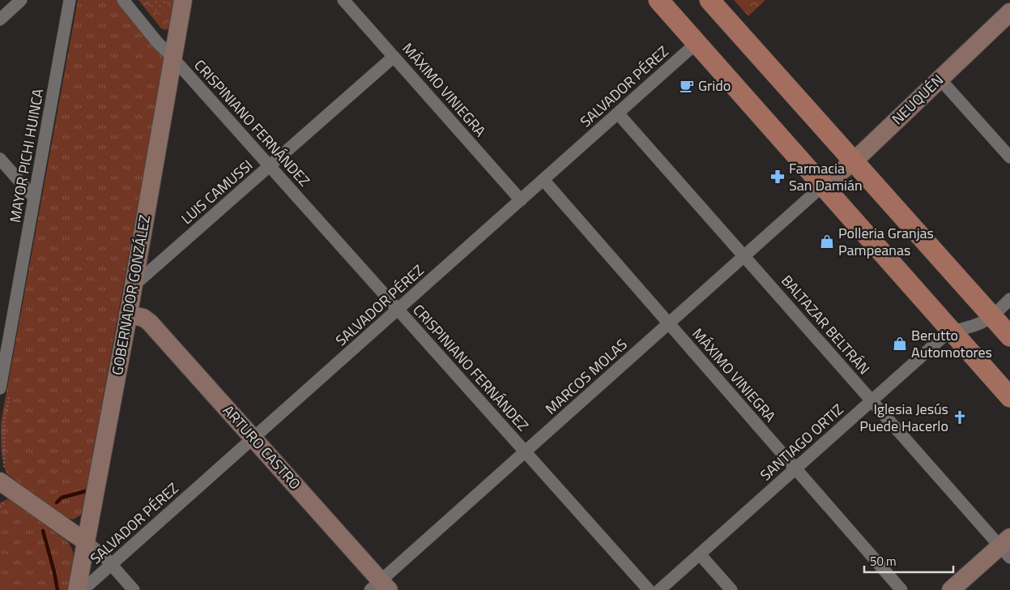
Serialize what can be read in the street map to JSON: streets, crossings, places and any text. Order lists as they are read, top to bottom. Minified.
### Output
{"streets":{"main road":["NEUQUÉN","GOBERNADOR GONZÁLEZ","ARTURO CASTRO"],"street":["SALVADOR PÉREZ","MÁXIMO VINIEGRA","CRISPINIANO FERNÁNDEZ","MAYOR PICHI HUINCA","LUIS CAMUSSI","BALTAZAR BELTRÁN","MARCOS MOLAS","SANTIAGO ORTIZ"]},"crossings":[["SALVADOR PÉREZ","MÁXIMO VINIEGRA"],["SALVADOR PÉREZ","CRISPINIANO FERNÁNDEZ"],["SALVADOR PÉREZ","BALTAZAR BELTRÁN"],["SALVADOR PÉREZ","ARTURO CASTRO"],["MÁXIMO VINIEGRA","LUIS CAMUSSI"],["MÁXIMO VINIEGRA","MARCOS MOLAS"],["MÁXIMO VINIEGRA","SANTIAGO ORTIZ"],["NEUQUÉN","MARCOS MOLAS"],["CRISPINIANO FERNÁNDEZ","LUIS CAMUSSI"],["CRISPINIANO FERNÁNDEZ","GOBERNADOR GONZÁLEZ"],["CRISPINIANO FERNÁNDEZ","MARCOS MOLAS"],["LUIS CAMUSSI","GOBERNADOR GONZÁLEZ"],["GOBERNADOR GONZÁLEZ","ARTURO CASTRO"],["BALTAZAR BELTRÁN","MARCOS MOLAS"],["BALTAZAR BELTRÁN","SANTIAGO ORTIZ"],["MARCOS MOLAS","ARTURO CASTRO"]],"places":{"cafe":["Grido"],"pharmacy":["Farmacia San Damián"],"shop":["Polleria Granjas Pampeanas","Berutto Automotores"],"church":["Iglesia Jesús Puede Hacerlo"]},"scale_bar":"50 m"}
